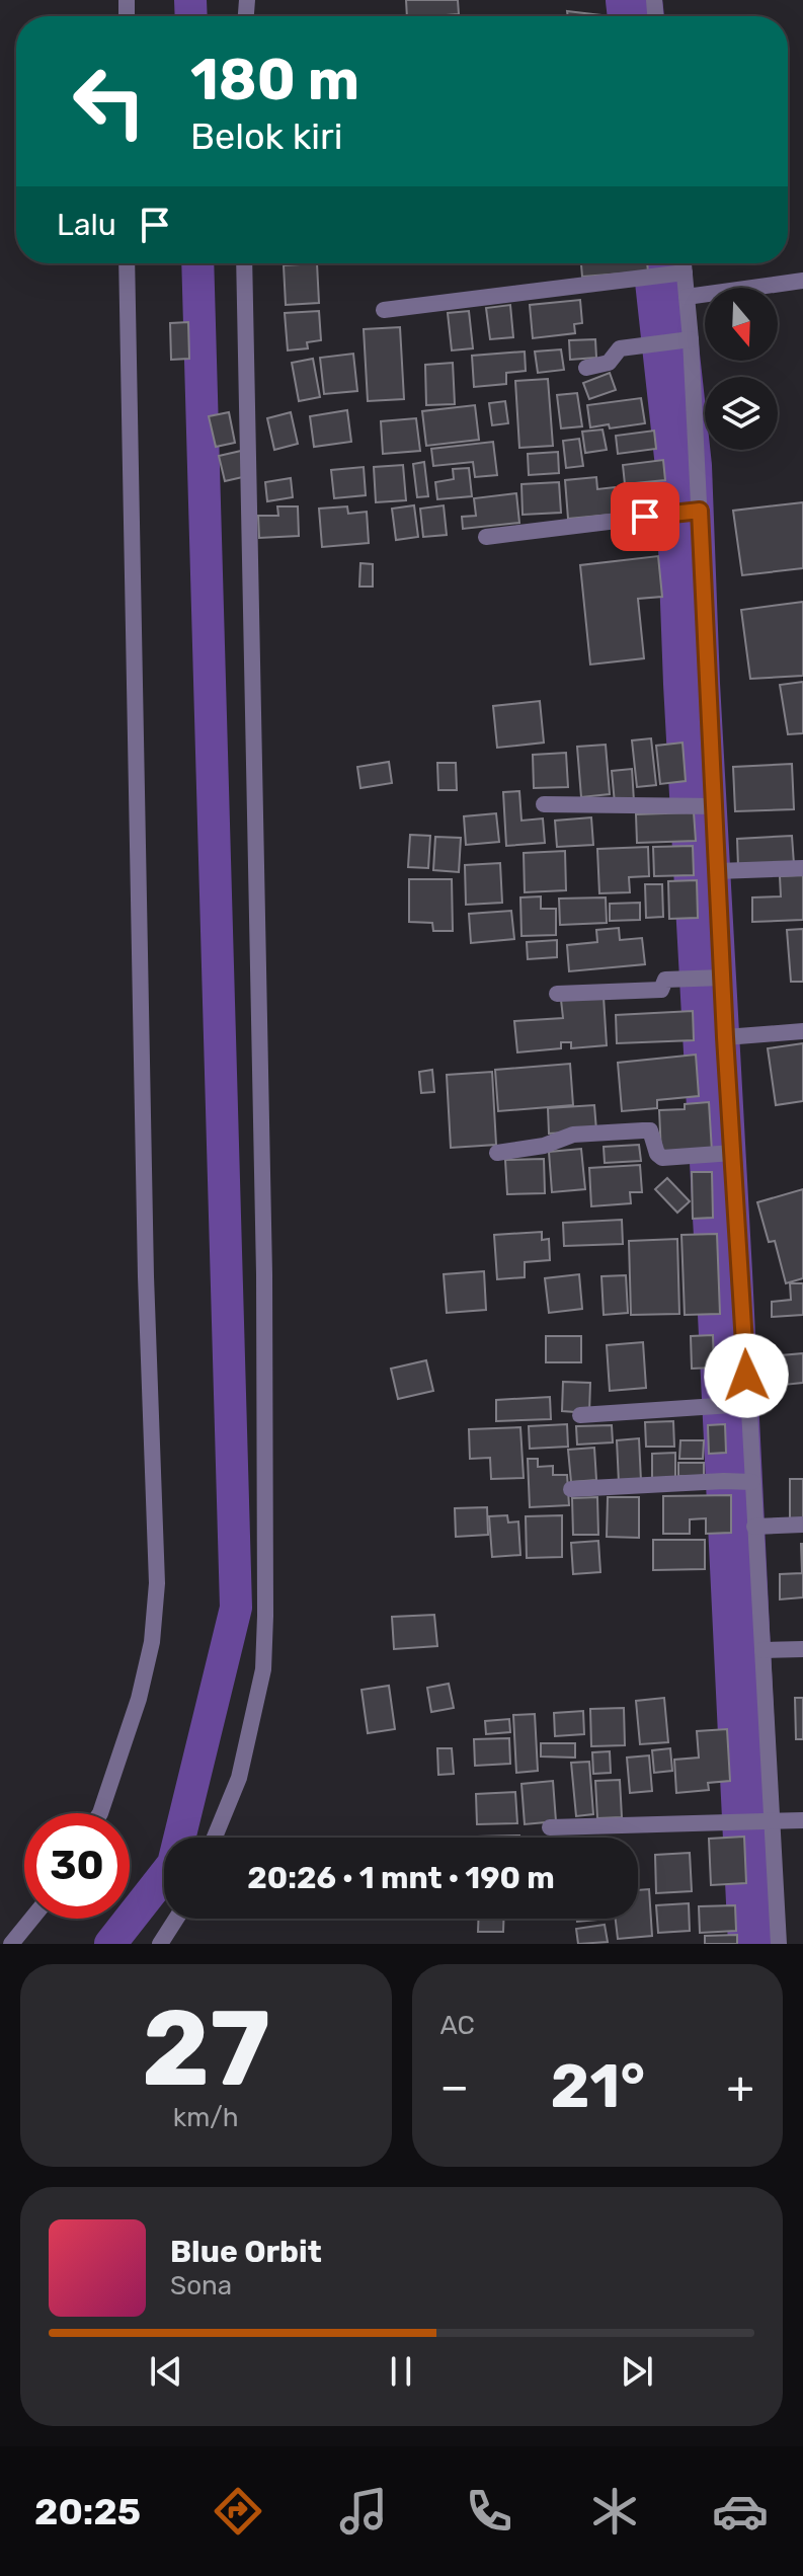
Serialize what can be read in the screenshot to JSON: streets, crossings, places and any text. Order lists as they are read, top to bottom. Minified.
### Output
{"north":"bottom","page":{"turn":["180 m","Belok kiri"],"then":"Lalu","limit":"30","trip":"20:26 · 1 mnt · 190 m","tile":[["27","km/h"],"AC"],"heat":["−","21°","+"],"song":["Blue Orbit","Sona"],"tabs":"20:25"}}
